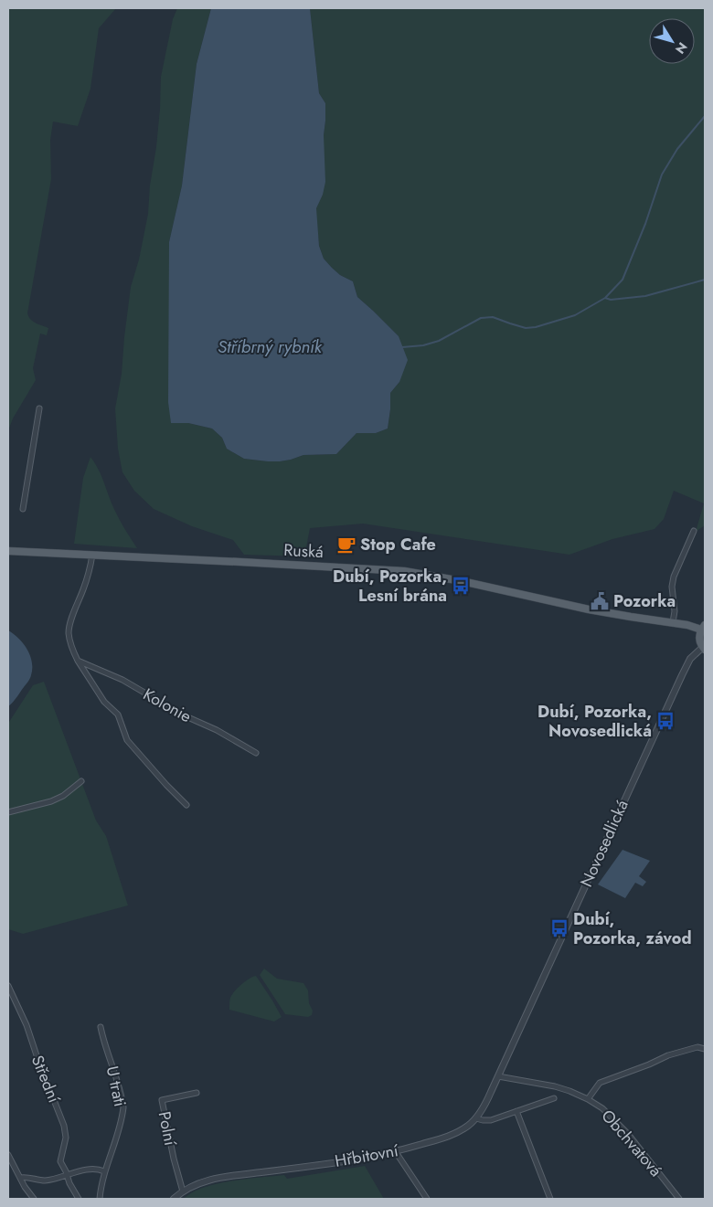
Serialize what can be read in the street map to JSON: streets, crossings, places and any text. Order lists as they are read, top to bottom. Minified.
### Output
{"streets":{"main road":["Ruská"],"street":["Kolonie","Novosedlická","Střední","U trati","Polní","Obchvatová","Hřbitovní"]},"crossings":[["Novosedlická","Obchvatová"],["Novosedlická","Hřbitovní"],["Polní","Hřbitovní"]],"water":["Stříbrný rybník"],"places":{"cafe":["Stop Cafe"],"bus stop":["Dubí, Pozorka, Lesní brána","Dubí, Pozorka, Novosedlická","Dubí, Pozorka, závod"],"public building":["Pozorka"]},"north":"bottom right"}
